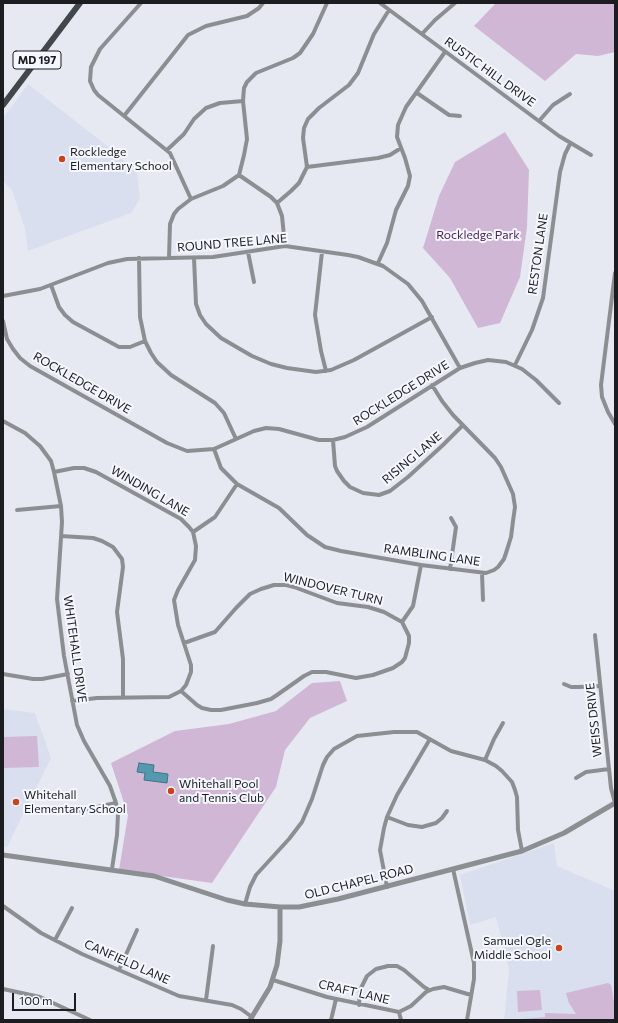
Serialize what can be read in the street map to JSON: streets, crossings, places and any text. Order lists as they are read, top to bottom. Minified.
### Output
{"streets":{"main road":["MD 197"],"street":["RUSTIC HILL DRIVE","ROUND TREE LANE","RESTON LANE","ROCKLEDGE DRIVE","RISING LANE","WINDING LANE","RAMBLING LANE","WINDOVER TURN","WHITEHALL DRIVE","WEISS DRIVE","OLD CHAPEL ROAD","CANFIELD LANE","CRAFT LANE"]},"crossings":[["RUSTIC HILL DRIVE","RESTON LANE"],["ROUND TREE LANE","ROCKLEDGE DRIVE"],["RESTON LANE","ROCKLEDGE DRIVE"],["ROCKLEDGE DRIVE","RISING LANE"],["ROCKLEDGE DRIVE","RAMBLING LANE"],["RISING LANE","RAMBLING LANE"],["WINDING LANE","WINDOVER TURN"],["WINDING LANE","WHITEHALL DRIVE"],["WHITEHALL DRIVE","OLD CHAPEL ROAD"],["WEISS DRIVE","OLD CHAPEL ROAD"]],"parks":["Rockledge Park"],"places":["Rockledge Elementary School","Whitehall Pool and Tennis Club","Whitehall Elementary School","Samuel Ogle Middle School"],"scale_bar":"100 m"}
